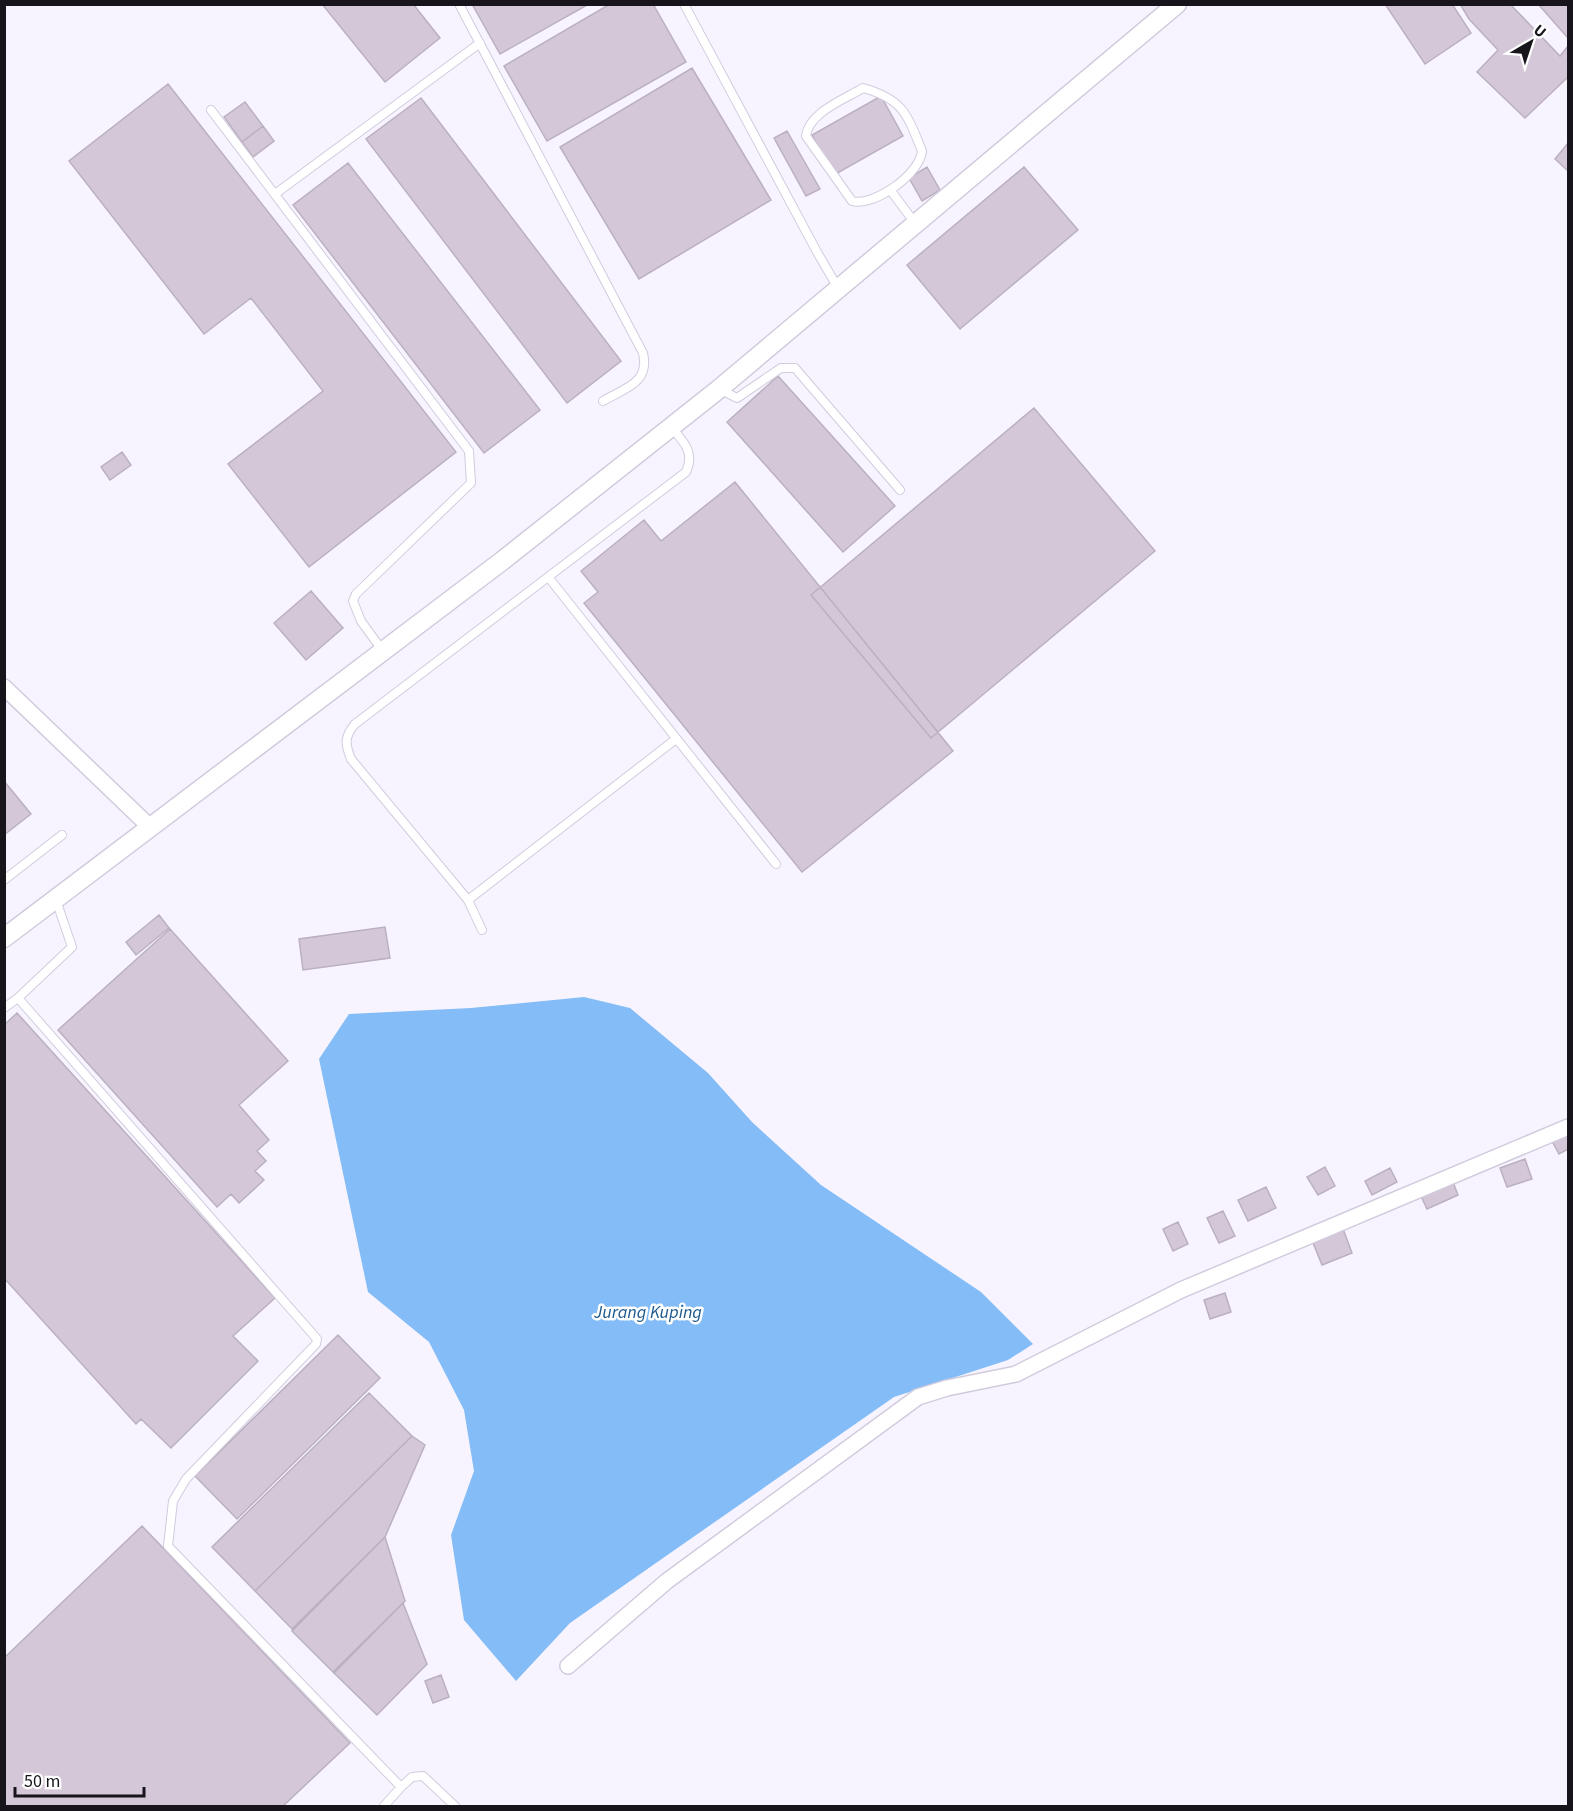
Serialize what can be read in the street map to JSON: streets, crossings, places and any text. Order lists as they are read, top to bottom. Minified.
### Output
{"water":["Jurang Kuping"],"scale_bar":"50 m","north":"top right"}
